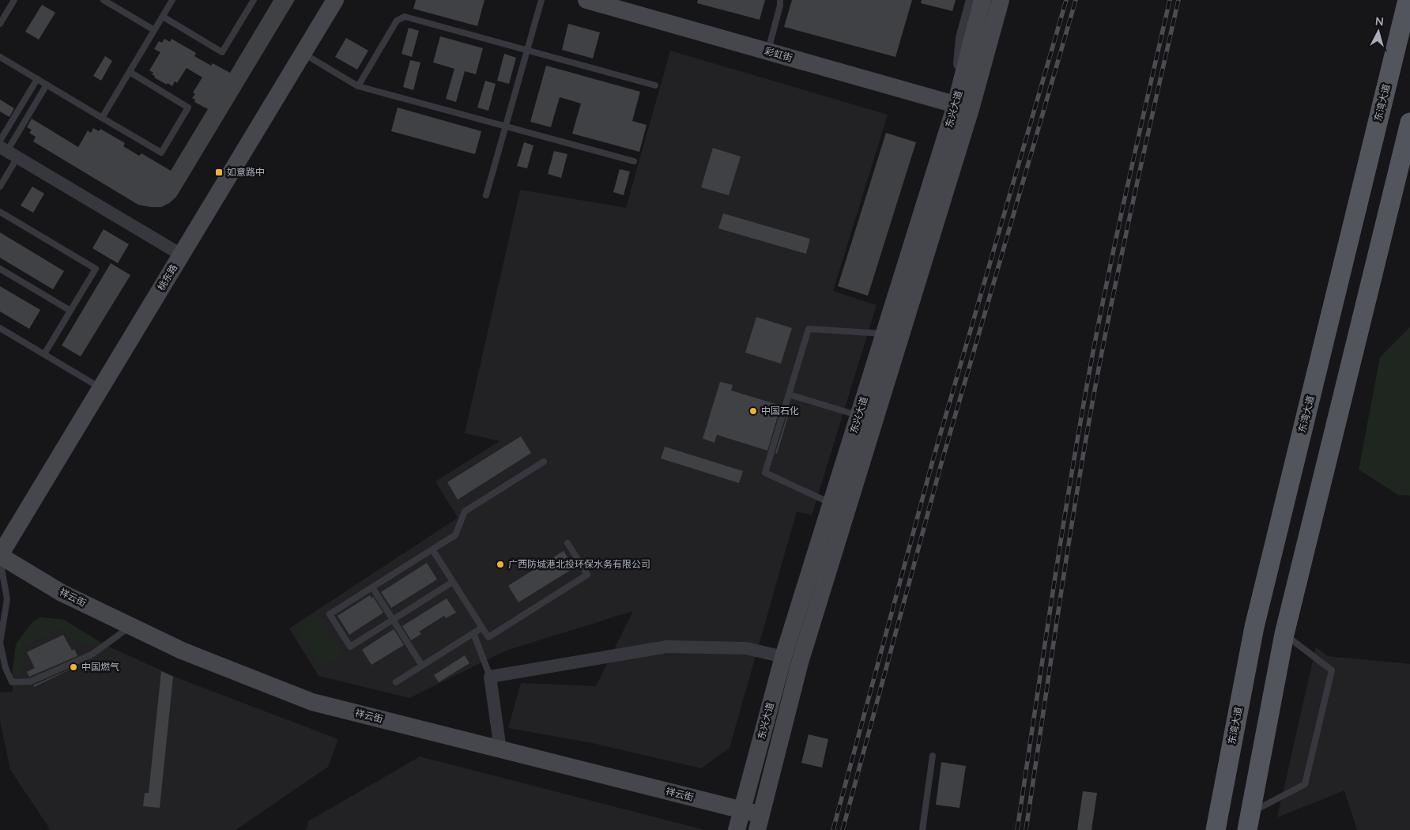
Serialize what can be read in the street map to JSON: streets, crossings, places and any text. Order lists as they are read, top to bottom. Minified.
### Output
{"streets":{"main road":["东湾大道"],"street":["彩虹街","东兴大道","桃东路","祥云街"]},"crossings":[["彩虹街","东兴大道"],["东兴大道","祥云街"],["桃东路","祥云街"]],"places":{"transit":["如意路中"],"other":["中国石化","广西防城港北投环保水务有限公司","中国燃气"]},"north":"top"}
